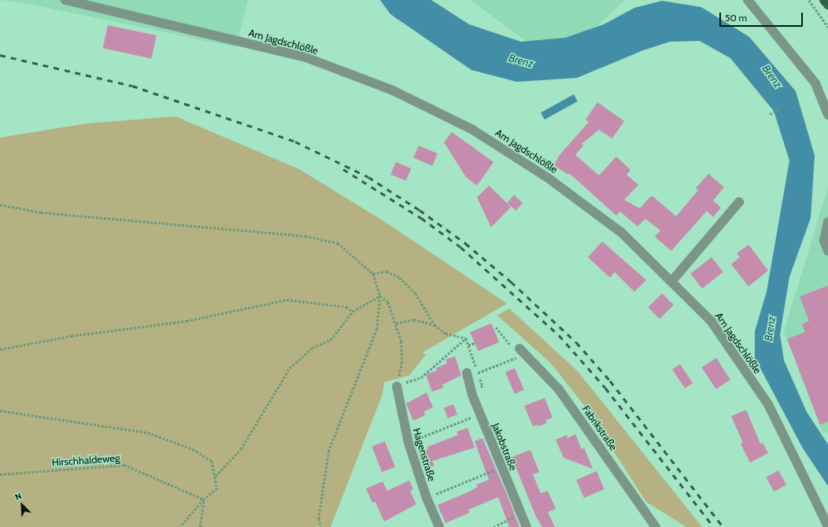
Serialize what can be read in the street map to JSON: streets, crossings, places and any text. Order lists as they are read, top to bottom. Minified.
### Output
{"streets":{"street":["Am Jagdschlößle","Fabrikstraße","Jakobstraße","Hagenstraße"],"path":["Hirschhaldeweg"]},"water":["Brenz"],"scale_bar":"50 m","north":"top left"}
